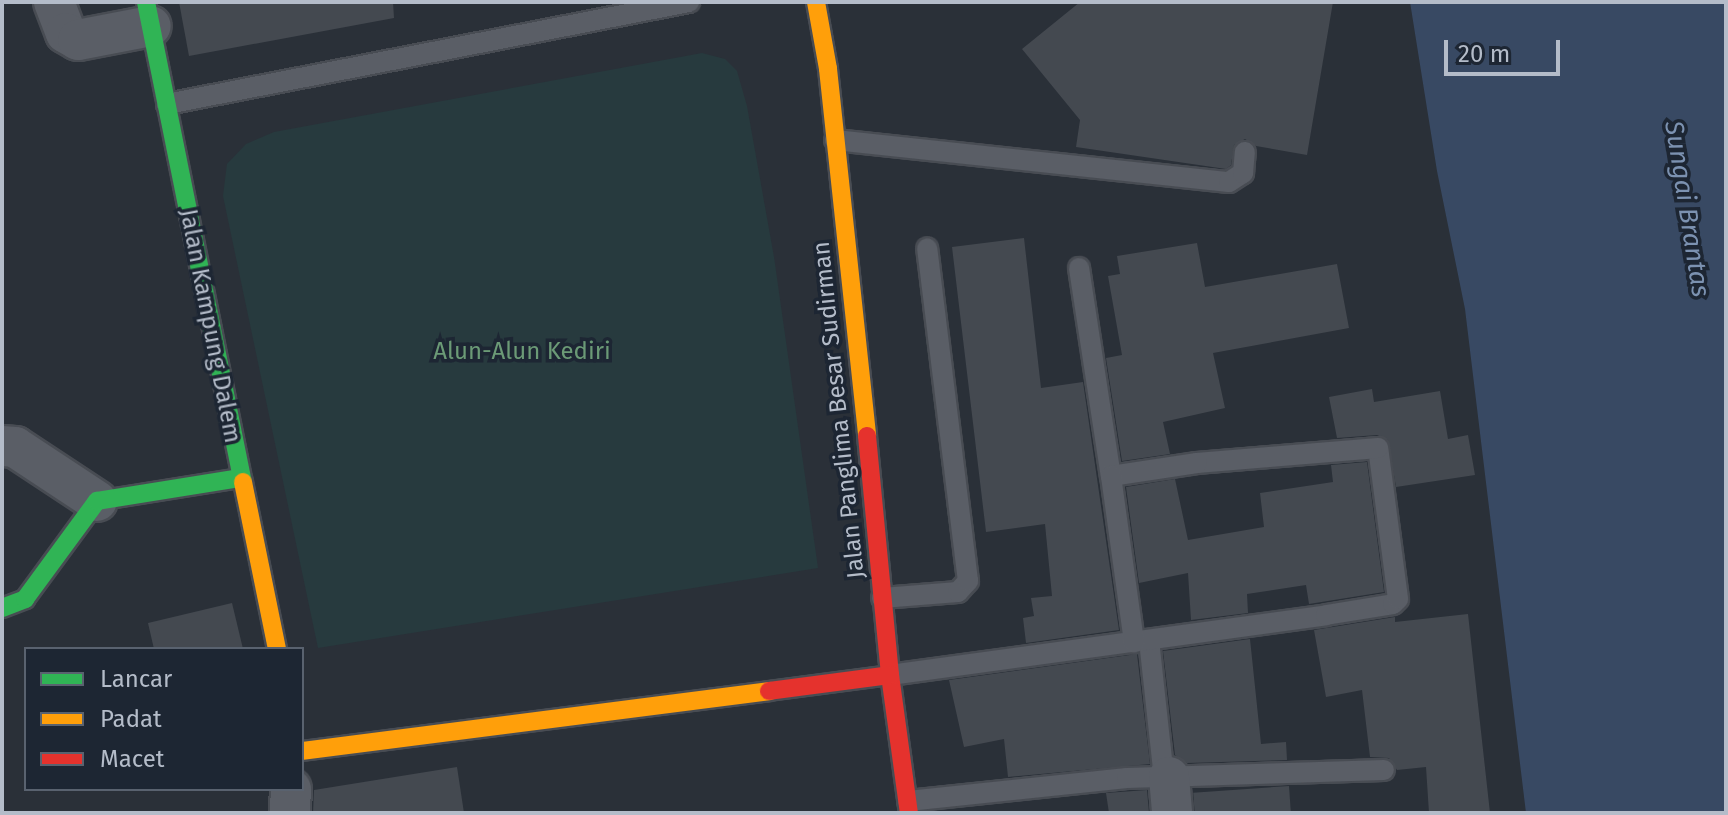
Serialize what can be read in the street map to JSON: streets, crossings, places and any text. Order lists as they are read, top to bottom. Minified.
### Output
{"streets":{"street":["Jalan Kampung Dalem","Jalan Panglima Besar Sudirman"]},"water":["Sungai Brantas"],"parks":["Alun-Alun Kediri"],"legend":["Lancar","Padat","Macet"],"scale_bar":"20 m"}
